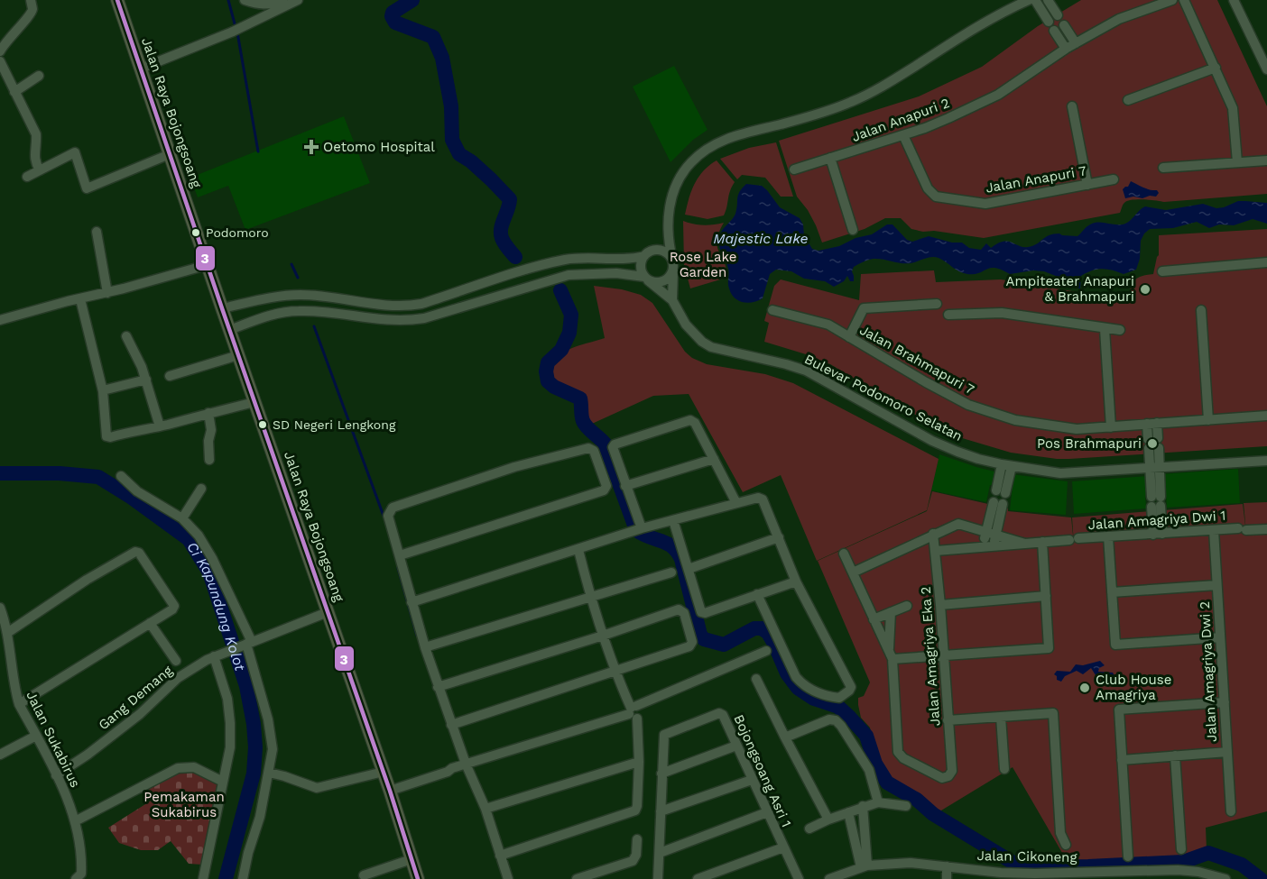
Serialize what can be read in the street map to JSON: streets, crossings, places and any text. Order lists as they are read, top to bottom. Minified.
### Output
{"streets":{"main road":["Jalan Raya Bojongsoang"],"street":["Jalan Anapuri 2","Jalan Anapuri 7","Jalan Brahmapuri 7","Bulevar Podomoro Selatan","Jalan Amagriya Dwi 1","Jalan Amagriya Eka 2","Jalan Amagriya Dwi 2","Gang Demang","Jalan Sukabirus","Bojongsoang Asri 1","Jalan Cikoneng"]},"crossings":[["Jalan Raya Bojongsoang","Gang Demang"],["Jalan Anapuri 2","Jalan Anapuri 7"],["Jalan Amagriya Dwi 1","Jalan Amagriya Eka 2"],["Jalan Amagriya Dwi 1","Jalan Amagriya Dwi 2"],["Gang Demang","Jalan Sukabirus"]],"water":["Majestic Lake","Ci Kapundung Kolot"],"parks":["Rose Lake Garden","Pemakaman Sukabirus"],"places":{"health":["Oetomo Hospital"],"other":["Podomoro","Ampiteater Anapuri & Brahmapuri","SD Negeri Lengkong","Pos Brahmapuri","Club House Amagriya"]},"lines":["transit line 3"]}
